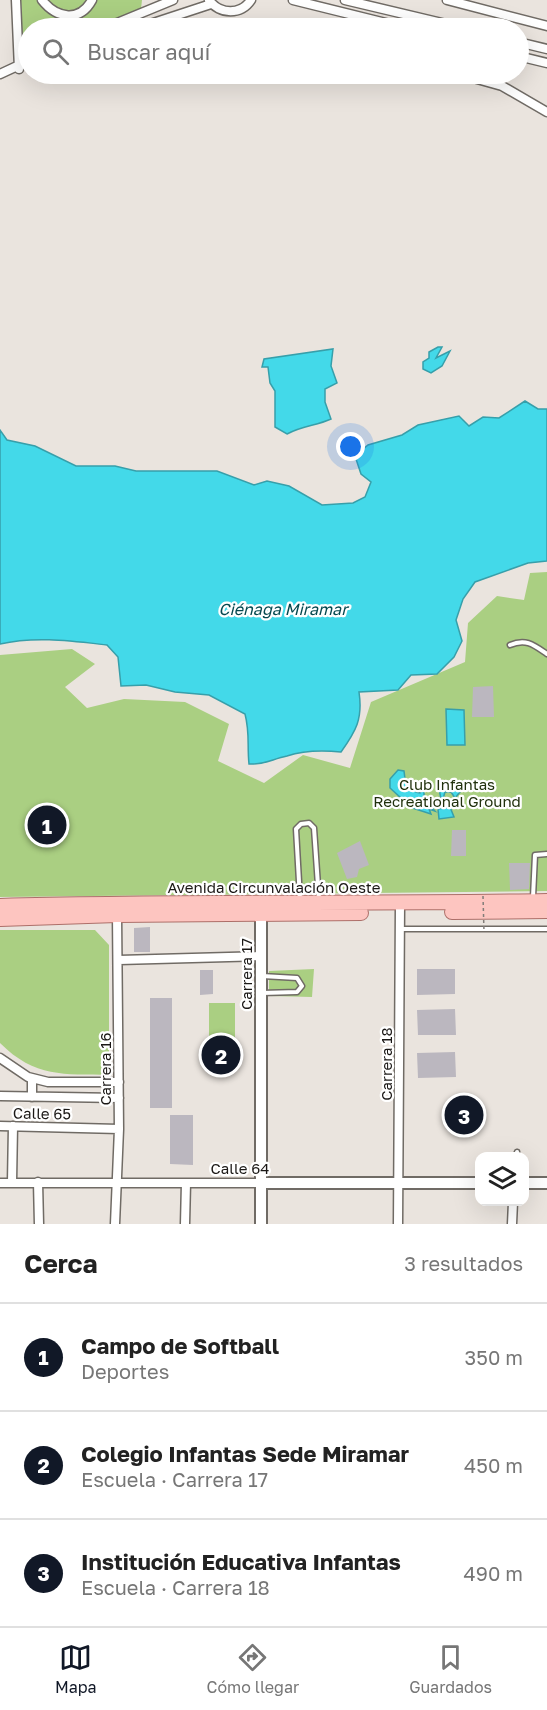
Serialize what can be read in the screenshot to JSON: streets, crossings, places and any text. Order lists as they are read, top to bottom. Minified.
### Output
{"streets":{"main road":["Avenida Circunvalación Oeste"],"street":["Carrera 17","Carrera 18","Carrera 16","Calle 65","Calle 64"]},"crossings":[["Avenida Circunvalación Oeste","Carrera 17"],["Avenida Circunvalación Oeste","Carrera 18"],["Avenida Circunvalación Oeste","Carrera 16"],["Carrera 17","Calle 64"],["Carrera 18","Calle 64"],["Carrera 16","Calle 65"],["Carrera 16","Calle 64"]],"water":["Ciénaga Miramar"],"parks":["Club Infantas Recreational Ground"],"page":{"search":"Buscar aquí","pins":["1","2","3"],"heading":["Cerca","3 resultados"],"list":[{"mark":"1","name":"Campo de Softball","note":"Deportes","value":"350 m"},{"mark":"2","name":"Colegio Infantas Sede Miramar","note":"Escuela · Carrera 17","value":"450 m"},{"mark":"3","name":"Institución Educativa Infantas","note":"Escuela · Carrera 18","value":"490 m"}],"nav":["Mapa","Cómo llegar","Guardados"]}}
